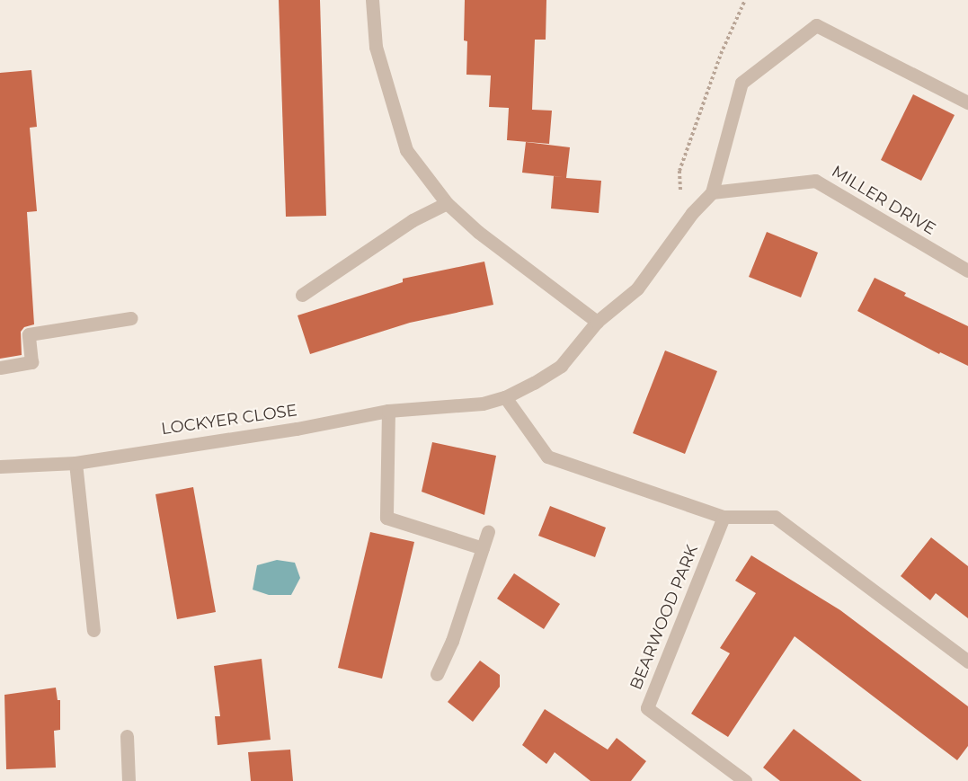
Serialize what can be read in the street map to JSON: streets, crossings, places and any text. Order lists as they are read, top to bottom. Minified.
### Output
{"streets":{"street":["MILLER DRIVE","LOCKYER CLOSE","BEARWOOD PARK"]},"crossings":[["MILLER DRIVE","LOCKYER CLOSE"]]}
